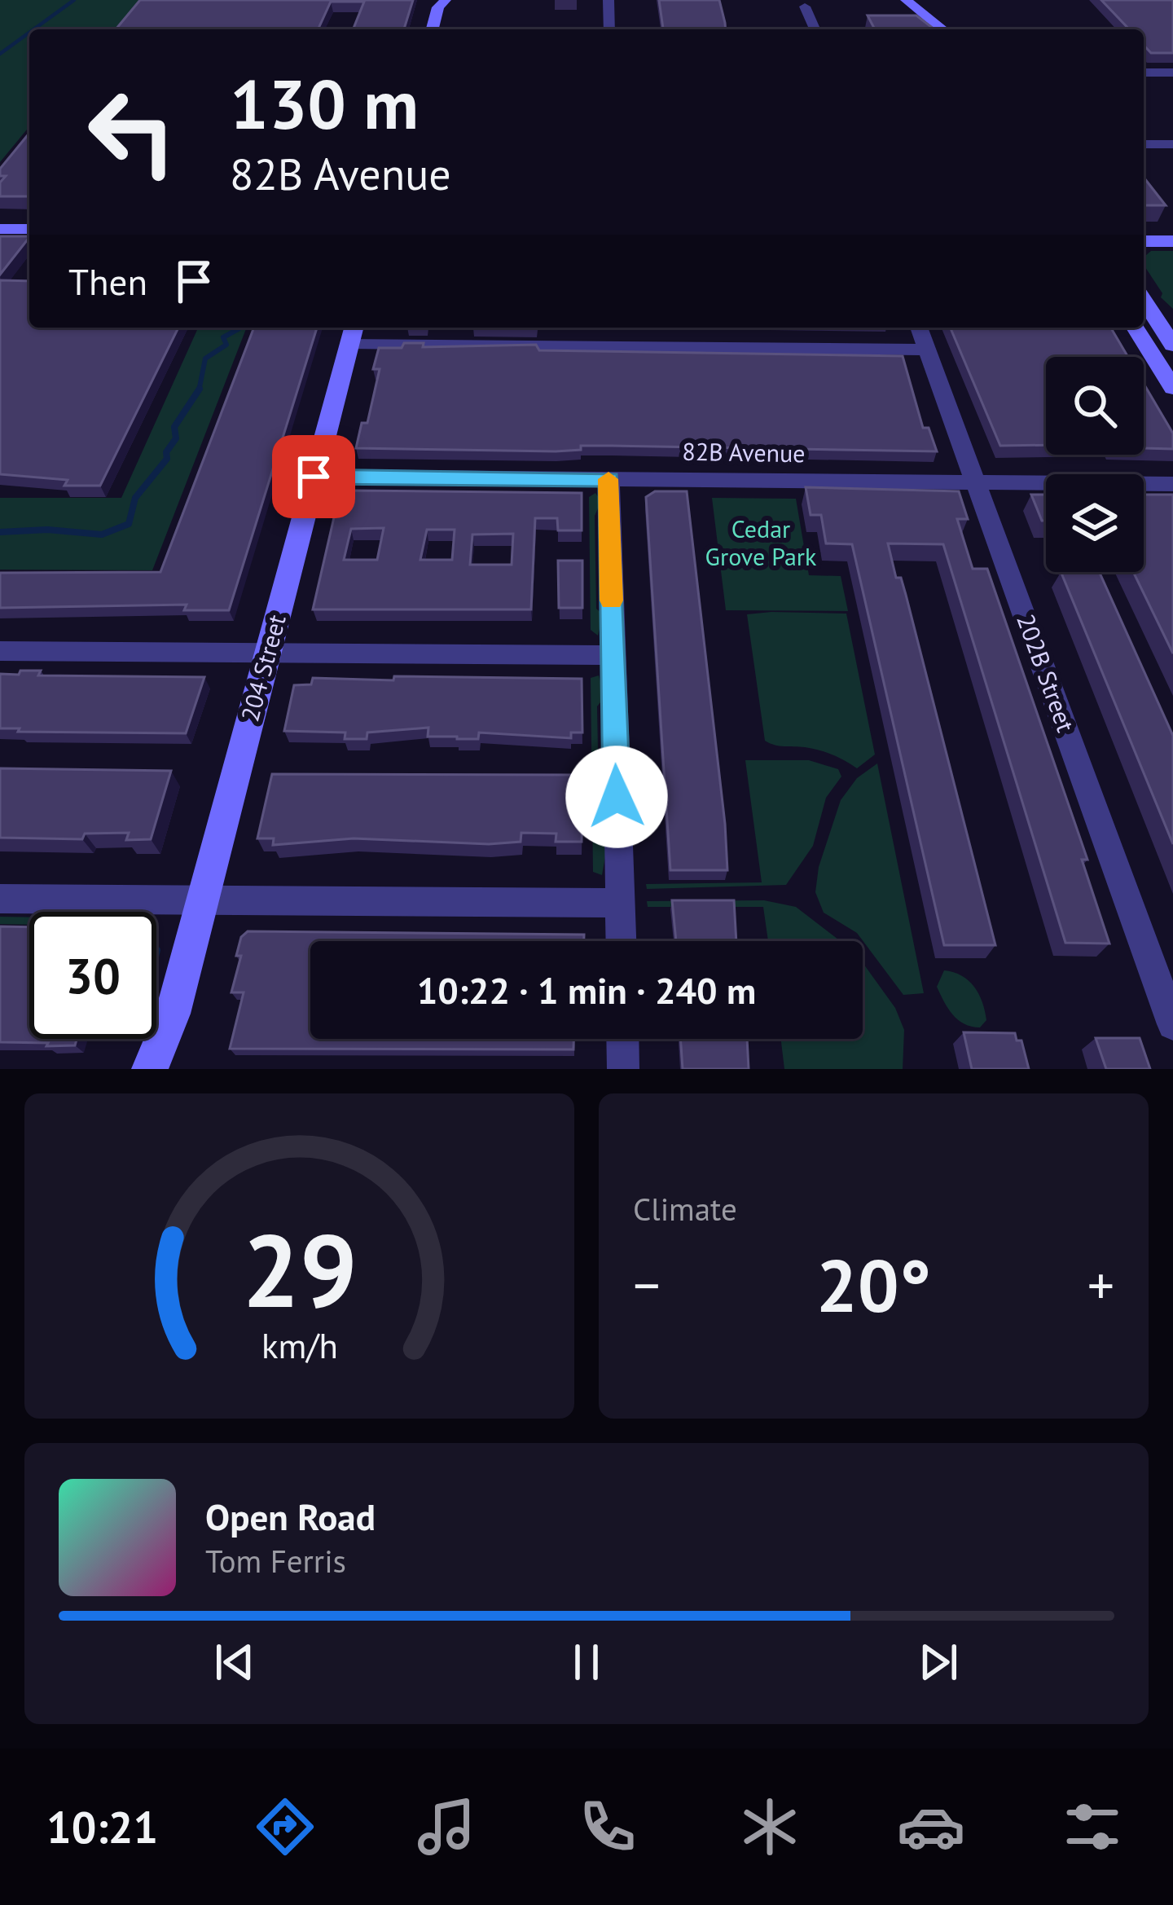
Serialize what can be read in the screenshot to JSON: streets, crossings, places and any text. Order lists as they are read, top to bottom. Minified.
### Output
{"streets":{"street":["82B Avenue","204 Street","202B Street"]},"crossings":[["82B Avenue","204 Street"],["82B Avenue","202B Street"]],"parks":["Cedar Grove Park"],"page":{"turn":["130 m","82B Avenue"],"then":"Then","limit":"30","trip":"10:22 · 1 min · 240 m","tile":"Climate","heat":["−","20°","+"],"song":["Open Road","Tom Ferris"],"tabs":"10:21","gauge":["29","km/h"]}}
